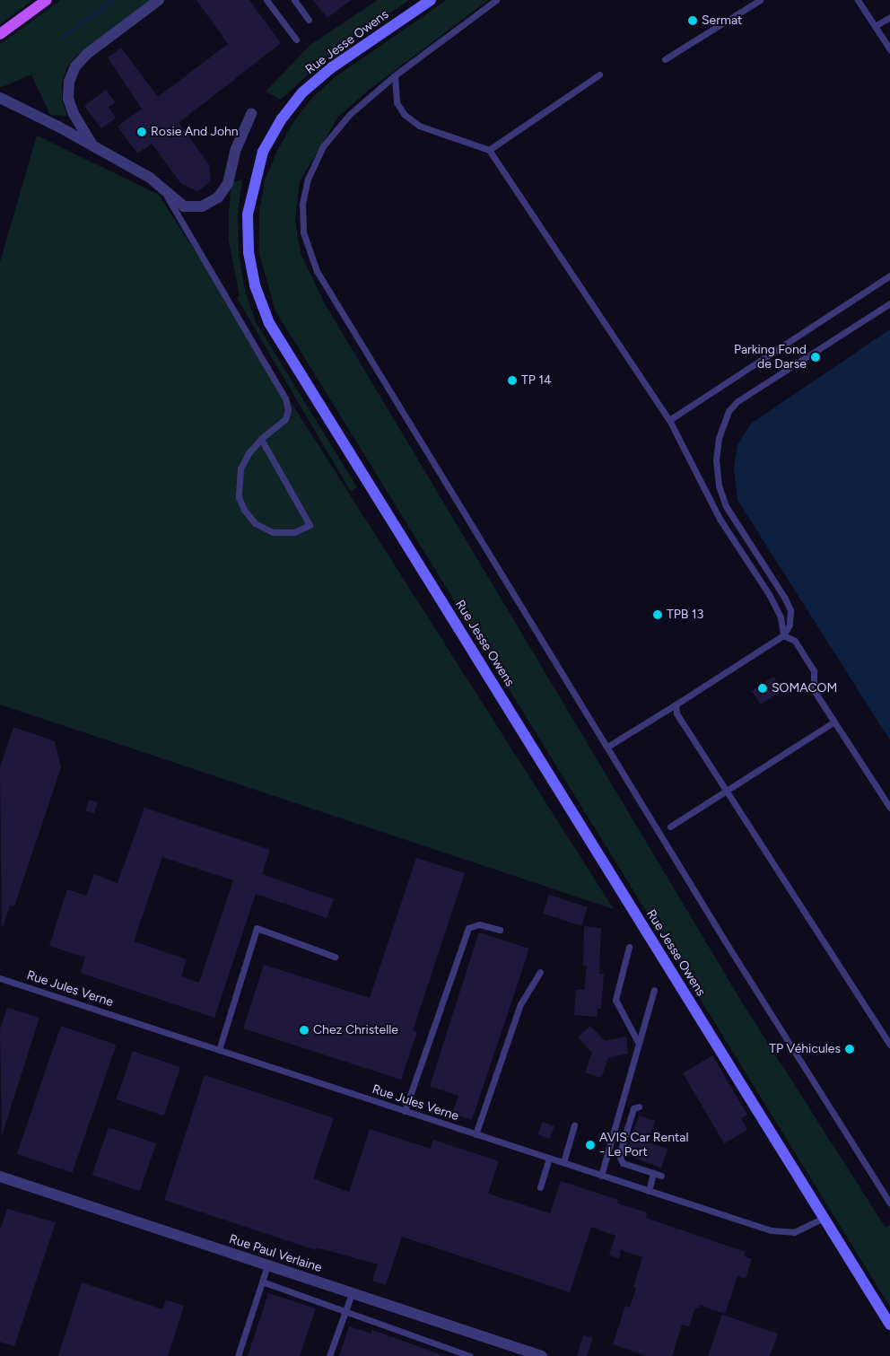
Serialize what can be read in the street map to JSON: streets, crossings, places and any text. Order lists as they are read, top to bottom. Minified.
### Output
{"streets":{"main road":["Rue Jesse Owens"],"street":["Rue Paul Verlaine"],"lane":["Rue Jules Verne"]},"crossings":[["Rue Jesse Owens","Rue Jules Verne"]],"places":["Sermat","Rosie And John","Parking Fond de Darse","TP 14","TPB 13","SOMACOM","Chez Christelle","TP Véhicules","AVIS Car Rental - Le Port"]}
